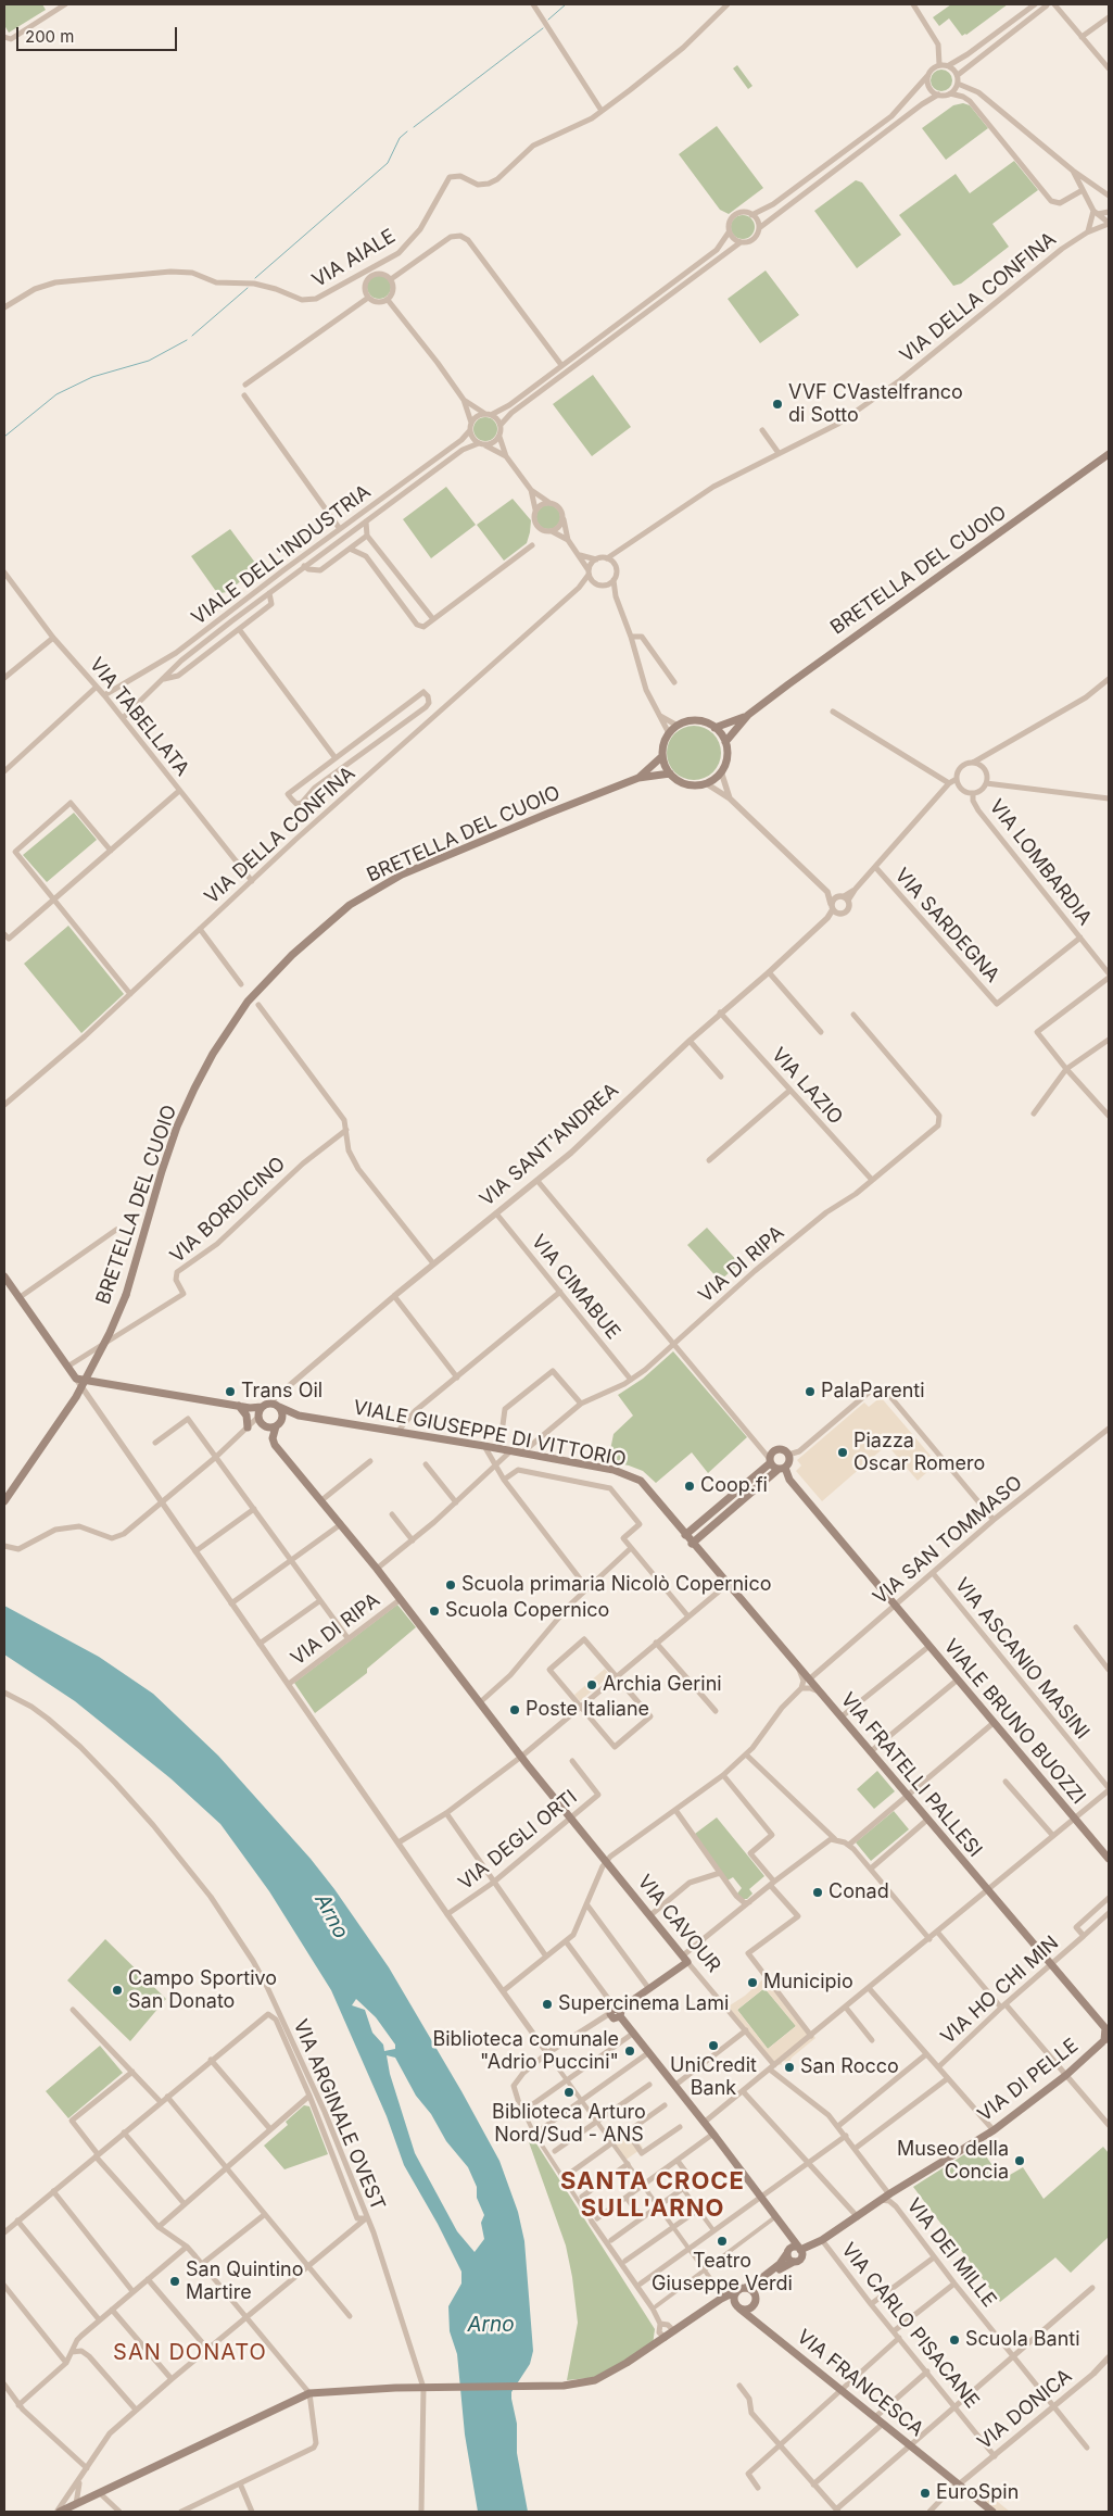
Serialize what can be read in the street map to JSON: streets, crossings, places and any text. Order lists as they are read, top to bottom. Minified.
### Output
{"streets":{"main road":["BRETELLA DEL CUOIO","VIALE GIUSEPPE DI VITTORIO","VIALE BRUNO BUOZZI","VIA FRATELLI PALLESI","VIA CAVOUR","VIA DI PELLE","VIA FRANCESCA"],"street":["VIA AIALE","VIA DELLA CONFINA","VIALE DELL'INDUSTRIA","VIA TABELLATA","VIA LOMBARDIA","VIA SARDEGNA","VIA LAZIO","VIA SANT'ANDREA","VIA BORDICINO","VIA DI RIPA","VIA CIMABUE","VIA SAN TOMMASO","VIA ASCANIO MASINI","VIA DEGLI ORTI","VIA HO CHI MIN","VIA ARGINALE OVEST","VIA DEI MILLE","VIA CARLO PISACANE","VIA DONICA"]},"crossings":[["VIA DELLA CONFINA","VIA TABELLATA"],["VIALE DELL'INDUSTRIA","VIA TABELLATA"],["VIA LOMBARDIA","VIA SARDEGNA"],["VIA LAZIO","VIA SANT'ANDREA"],["VIA LAZIO","VIA DI RIPA"],["VIA SANT'ANDREA","VIA CIMABUE"],["VIA SANT'ANDREA","VIALE GIUSEPPE DI VITTORIO"],["VIA SANT'ANDREA","VIA CAVOUR"],["VIA DI RIPA","VIA CIMABUE"],["VIA DI RIPA","VIALE GIUSEPPE DI VITTORIO"],["VIA DI RIPA","VIA CAVOUR"],["VIALE GIUSEPPE DI VITTORIO","VIA SAN TOMMASO"],["VIALE GIUSEPPE DI VITTORIO","VIA FRATELLI PALLESI"],["VIALE GIUSEPPE DI VITTORIO","VIA CAVOUR"],["VIA SAN TOMMASO","VIA ASCANIO MASINI"],["VIA SAN TOMMASO","VIALE BRUNO BUOZZI"],["VIA SAN TOMMASO","VIA FRATELLI PALLESI"],["VIA FRATELLI PALLESI","VIA HO CHI MIN"],["VIA FRATELLI PALLESI","VIA DI PELLE"],["VIA DEGLI ORTI","VIA CAVOUR"],["VIA CAVOUR","VIA DI PELLE"],["VIA DI PELLE","VIA DEI MILLE"],["VIA DI PELLE","VIA CARLO PISACANE"],["VIA DEI MILLE","VIA DONICA"],["VIA CARLO PISACANE","VIA DONICA"],["VIA FRANCESCA","VIA DONICA"]],"districts":["SANTA CROCE SULL'ARNO","SAN DONATO"],"water":["Arno"],"places":["VVF CVastelfranco di Sotto","Trans Oil","PalaParenti","Piazza Oscar Romero","Coop.fi","Scuola primaria Nicolò Copernico","Scuola Copernico","Archia Gerini","Poste Italiane","Conad","Municipio","Campo Sportivo San Donato","Supercinema Lami","UniCredit Bank","Biblioteca comunale \"Adrio Puccini\"","San Rocco","Biblioteca Arturo Nord/Sud - ANS","Museo della Concia","Teatro Giuseppe Verdi","San Quintino Martire","Scuola Banti","EuroSpin"],"scale_bar":"200 m"}
